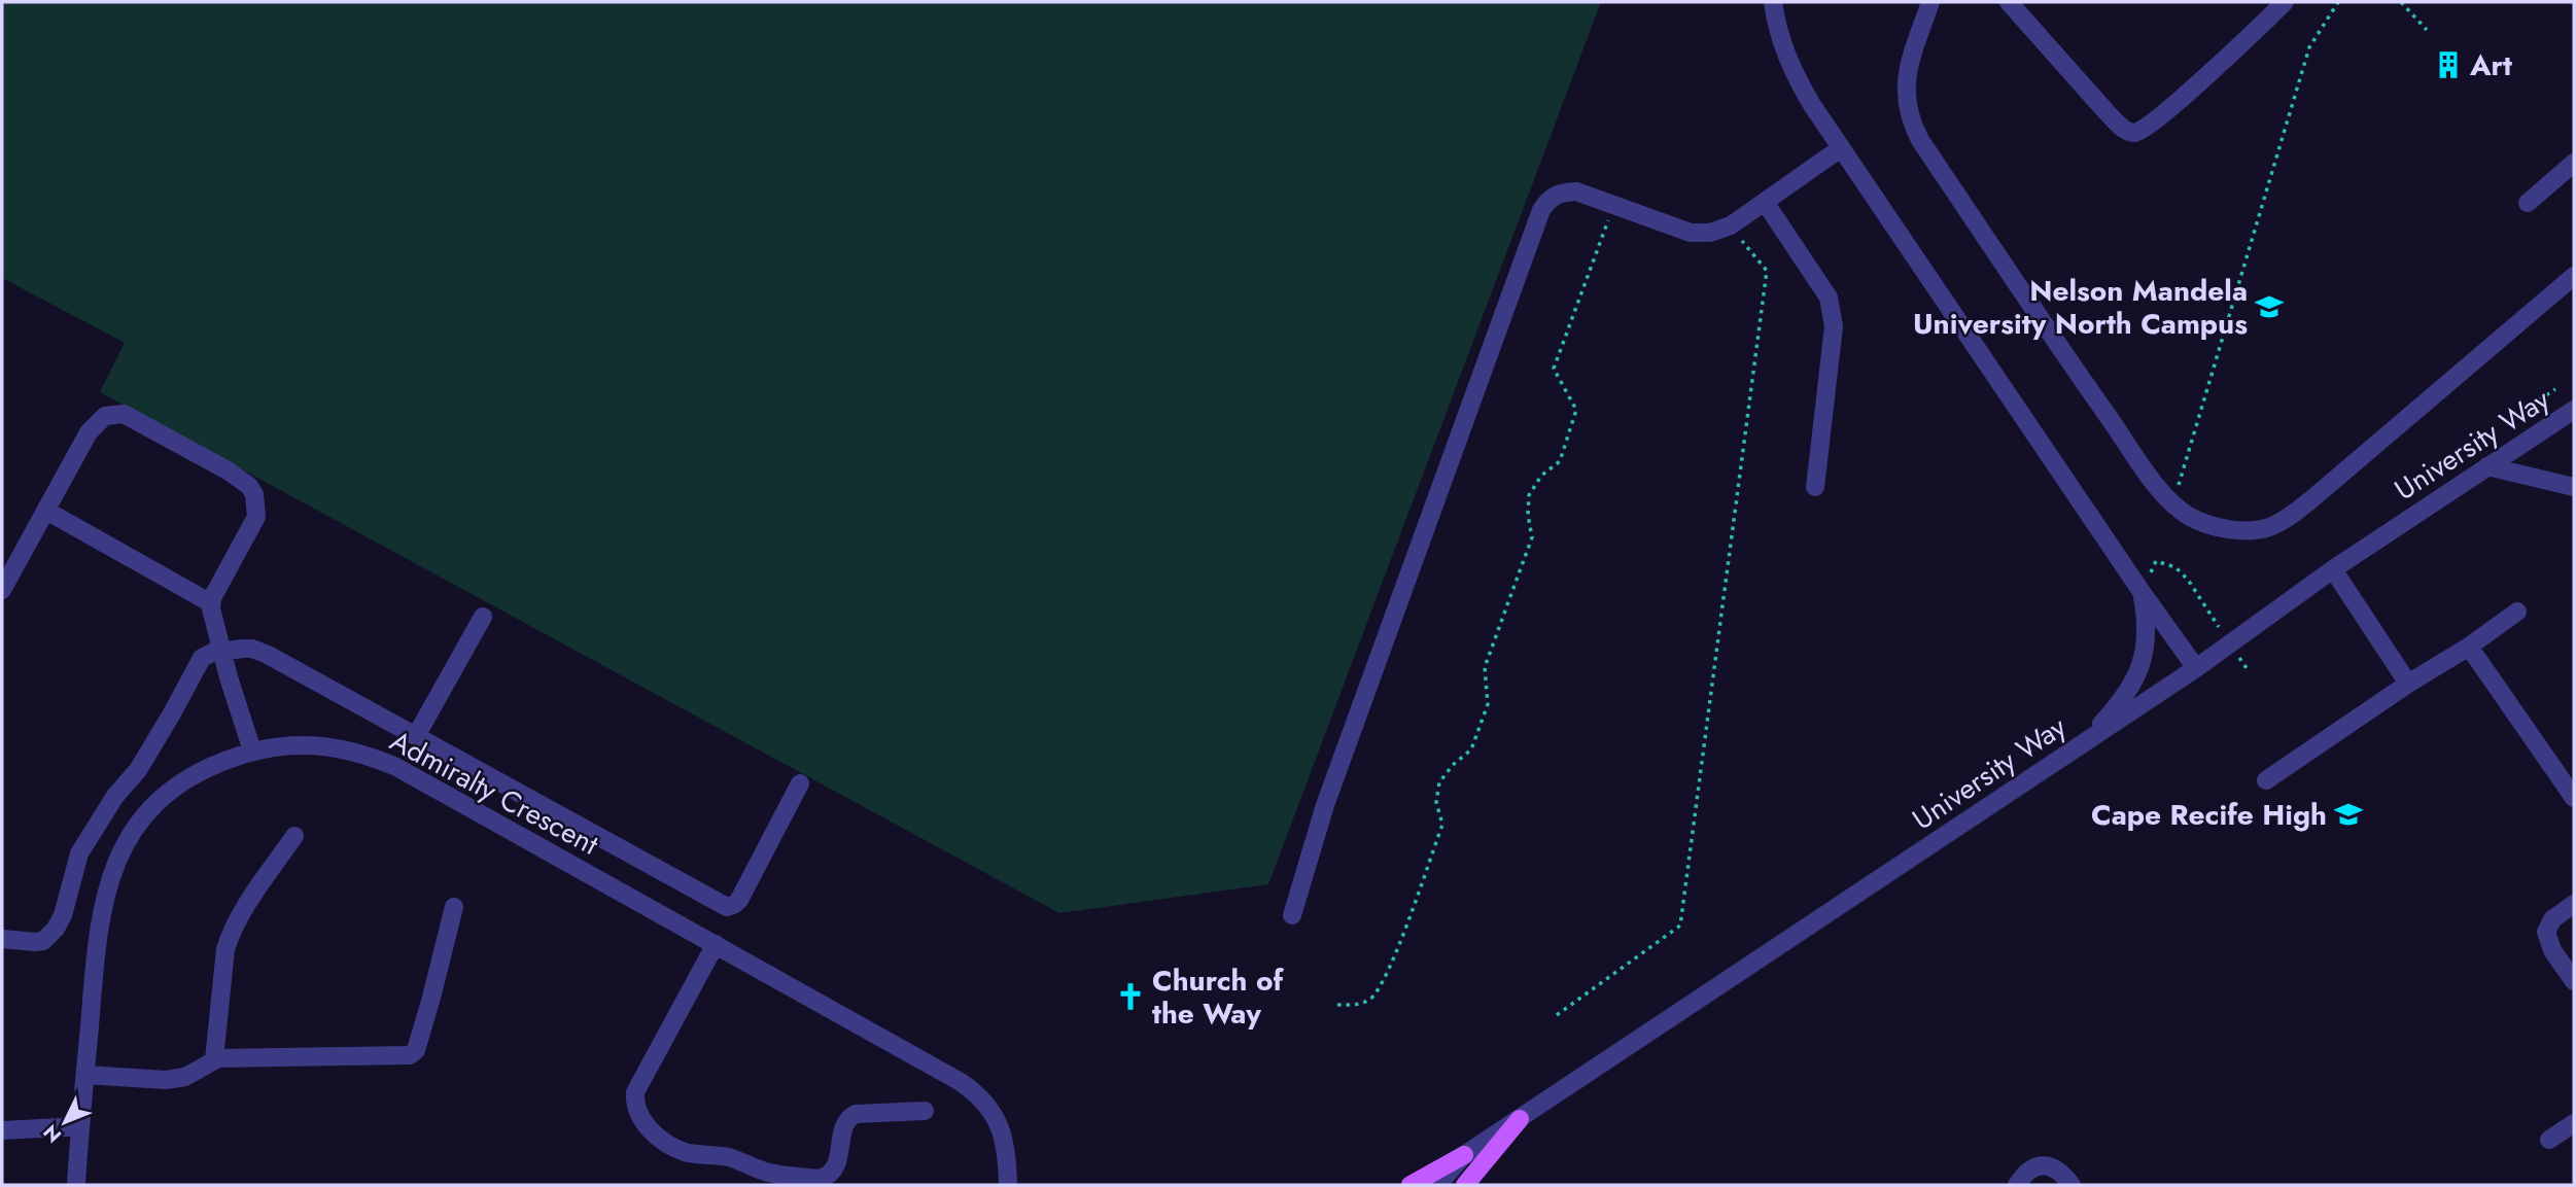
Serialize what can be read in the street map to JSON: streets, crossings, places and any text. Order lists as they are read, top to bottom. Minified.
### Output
{"streets":{"street":["University Way","Admiralty Crescent"]},"places":{"building":["Art"],"school or university":["Nelson Mandela University North Campus","Cape Recife High"],"church":["Church of the Way"]},"north":"bottom left"}
